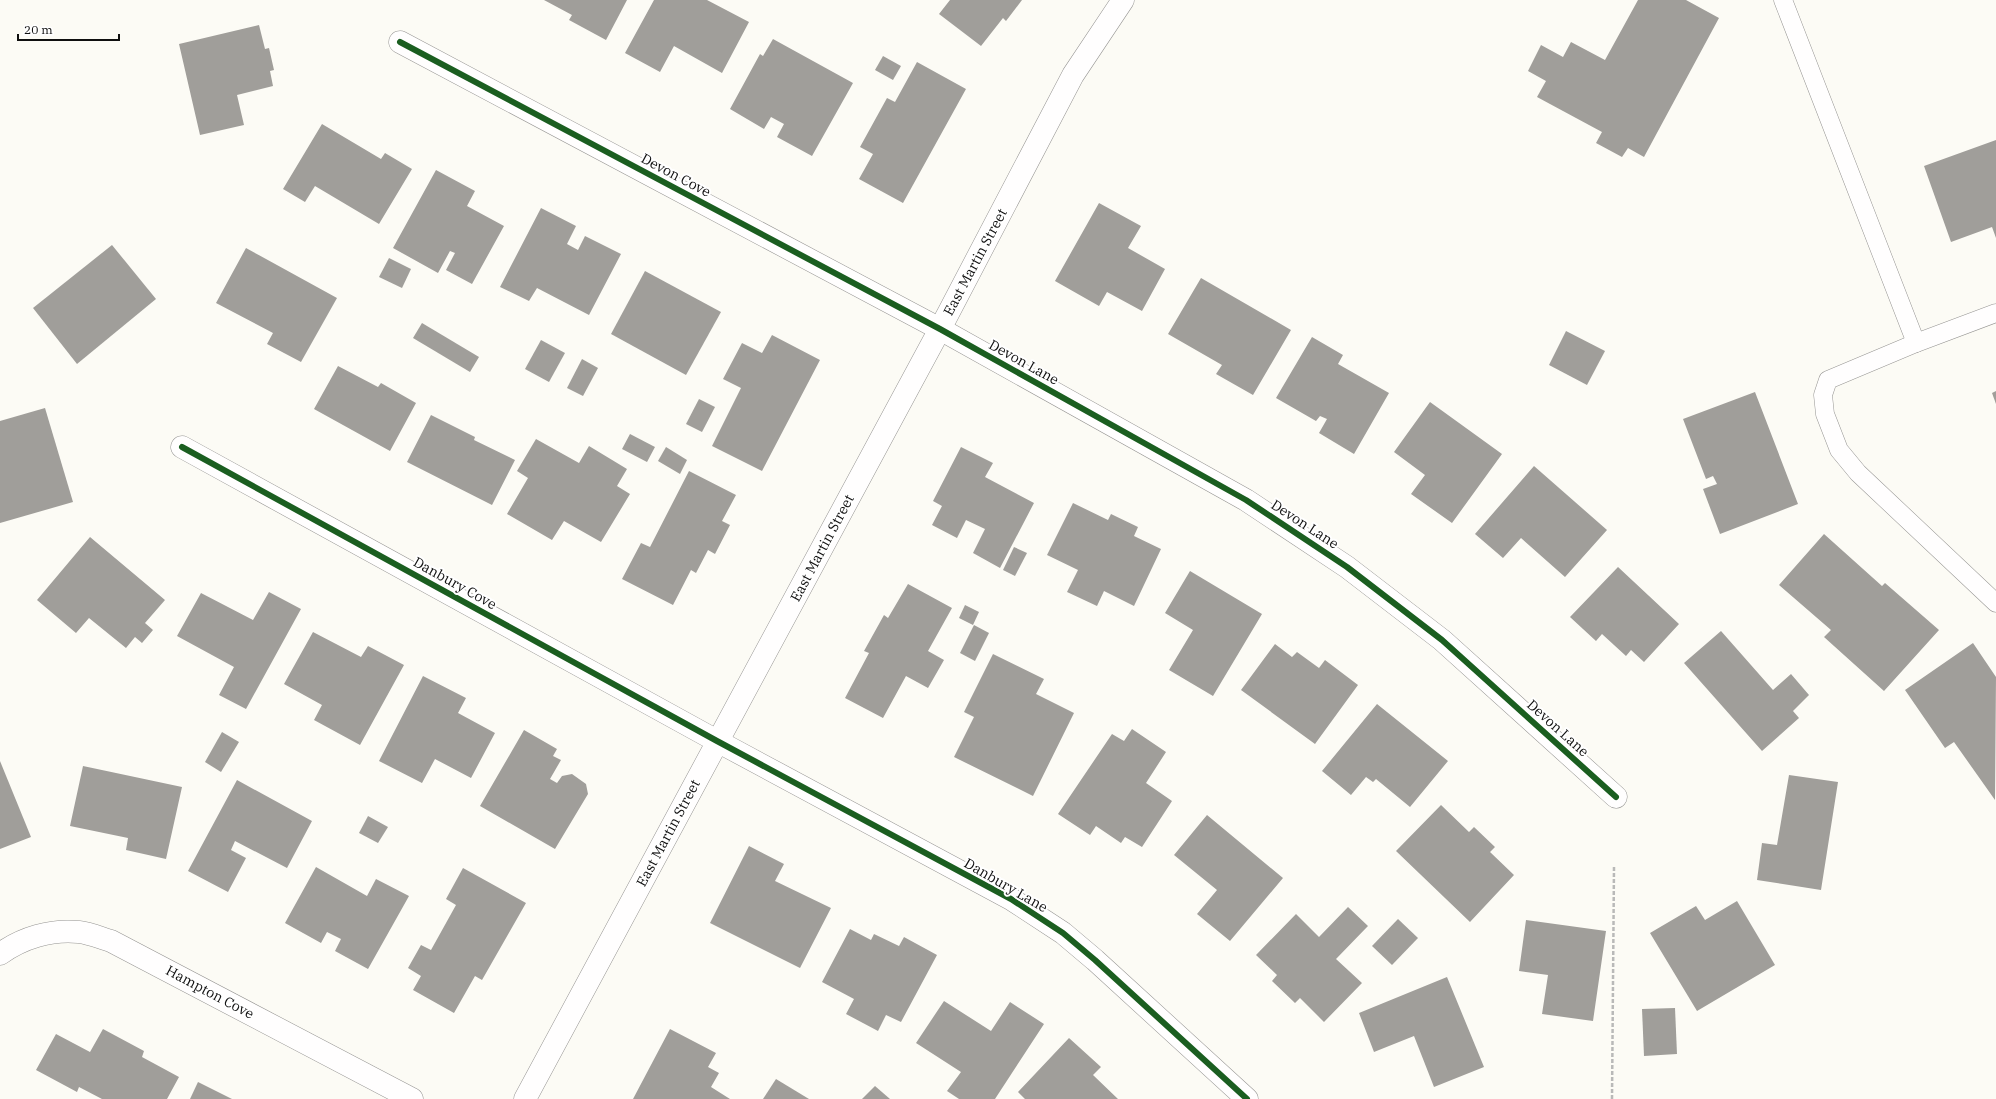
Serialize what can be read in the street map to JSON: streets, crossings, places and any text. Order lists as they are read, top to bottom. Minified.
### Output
{"streets":{"street":["Devon Cove","East Martin Street","Devon Lane","Danbury Cove","Danbury Lane","Hampton Cove"]},"crossings":[["Devon Cove","East Martin Street"],["Devon Cove","Devon Lane"],["East Martin Street","Devon Lane"],["East Martin Street","Danbury Cove"],["East Martin Street","Danbury Lane"],["Danbury Cove","Danbury Lane"]],"scale_bar":"20 m"}
